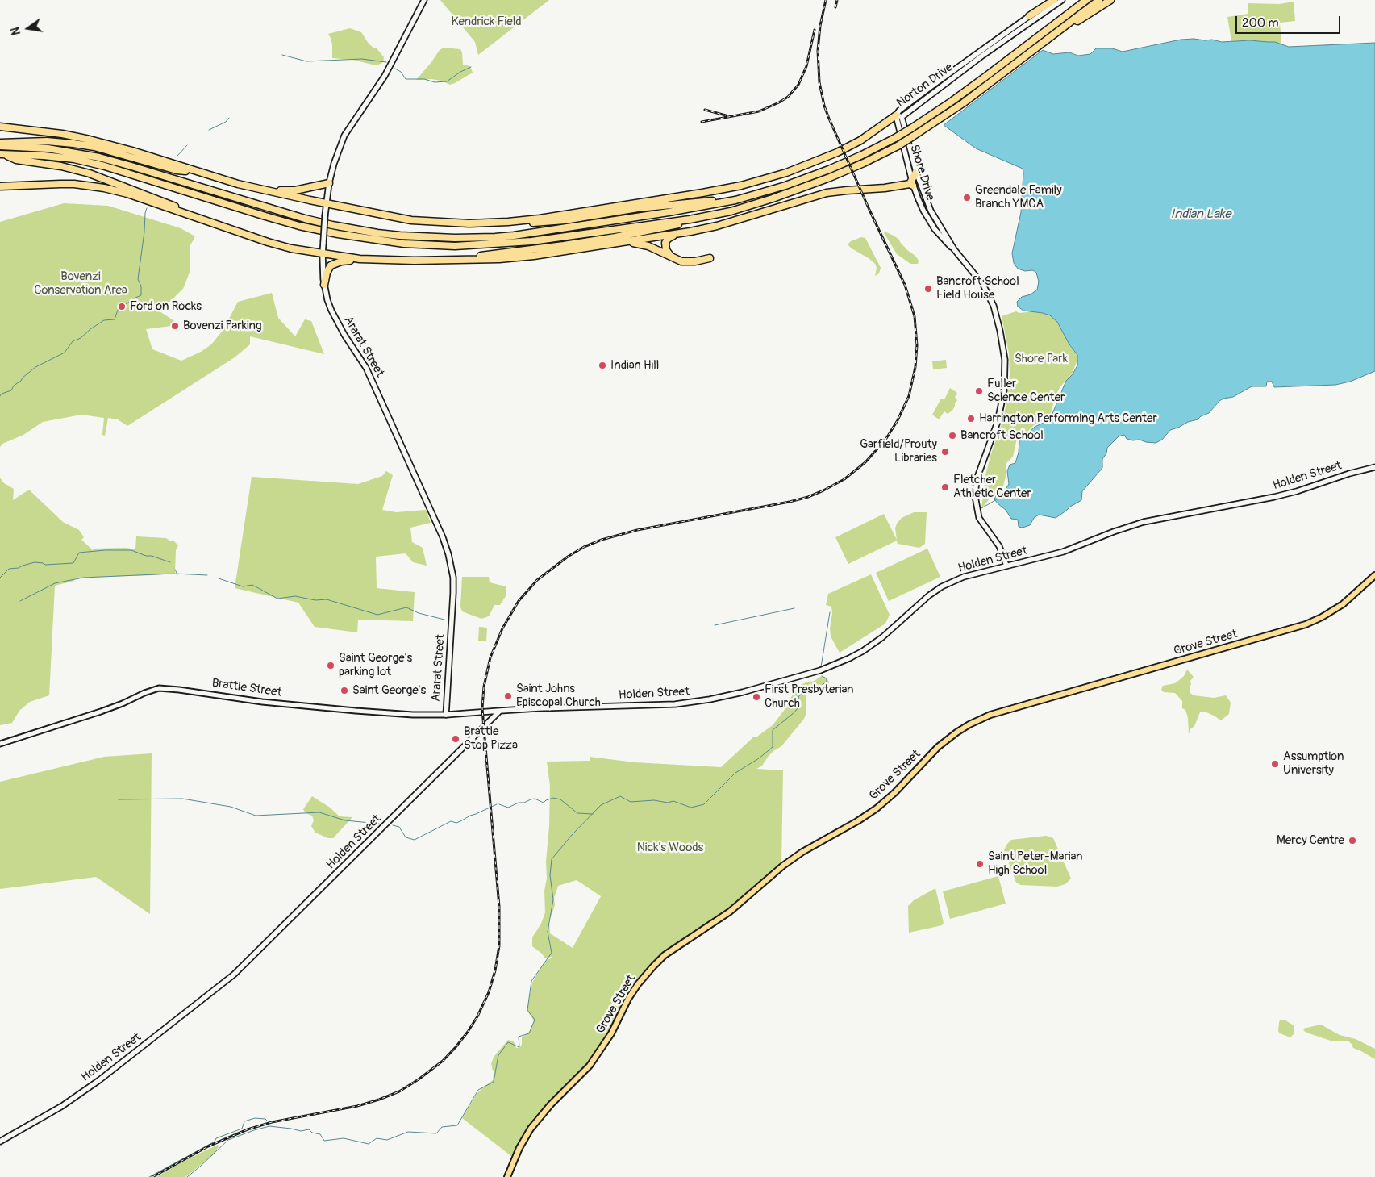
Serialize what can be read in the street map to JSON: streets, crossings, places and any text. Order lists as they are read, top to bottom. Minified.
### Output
{"streets":{"main road":["Norton Drive","Shore Drive","Ararat Street","Holden Street","Grove Street","Brattle Street"]},"crossings":[["Norton Drive","Shore Drive"],["Shore Drive","Holden Street"],["Ararat Street","Brattle Street"],["Holden Street","Brattle Street"]],"water":["Indian Lake"],"parks":["Kendrick Field","Bovenzi Conservation Area","Shore Park","Nick's Woods"],"places":["Greendale Family Branch YMCA","Bancroft School Field House","Ford on Rocks","Bovenzi Parking","Indian Hill","Fuller Science Center","Harrington Performing Arts Center","Bancroft School","Garfield/Prouty Libraries","Fletcher Athletic Center","Saint George's parking lot","Saint George's","Saint Johns Episcopal Church","First Presbyterian Church","Brattle Stop Pizza","Assumption University","Mercy Centre","Saint Peter-Marian High School"],"scale_bar":"200 m","north":"left"}
